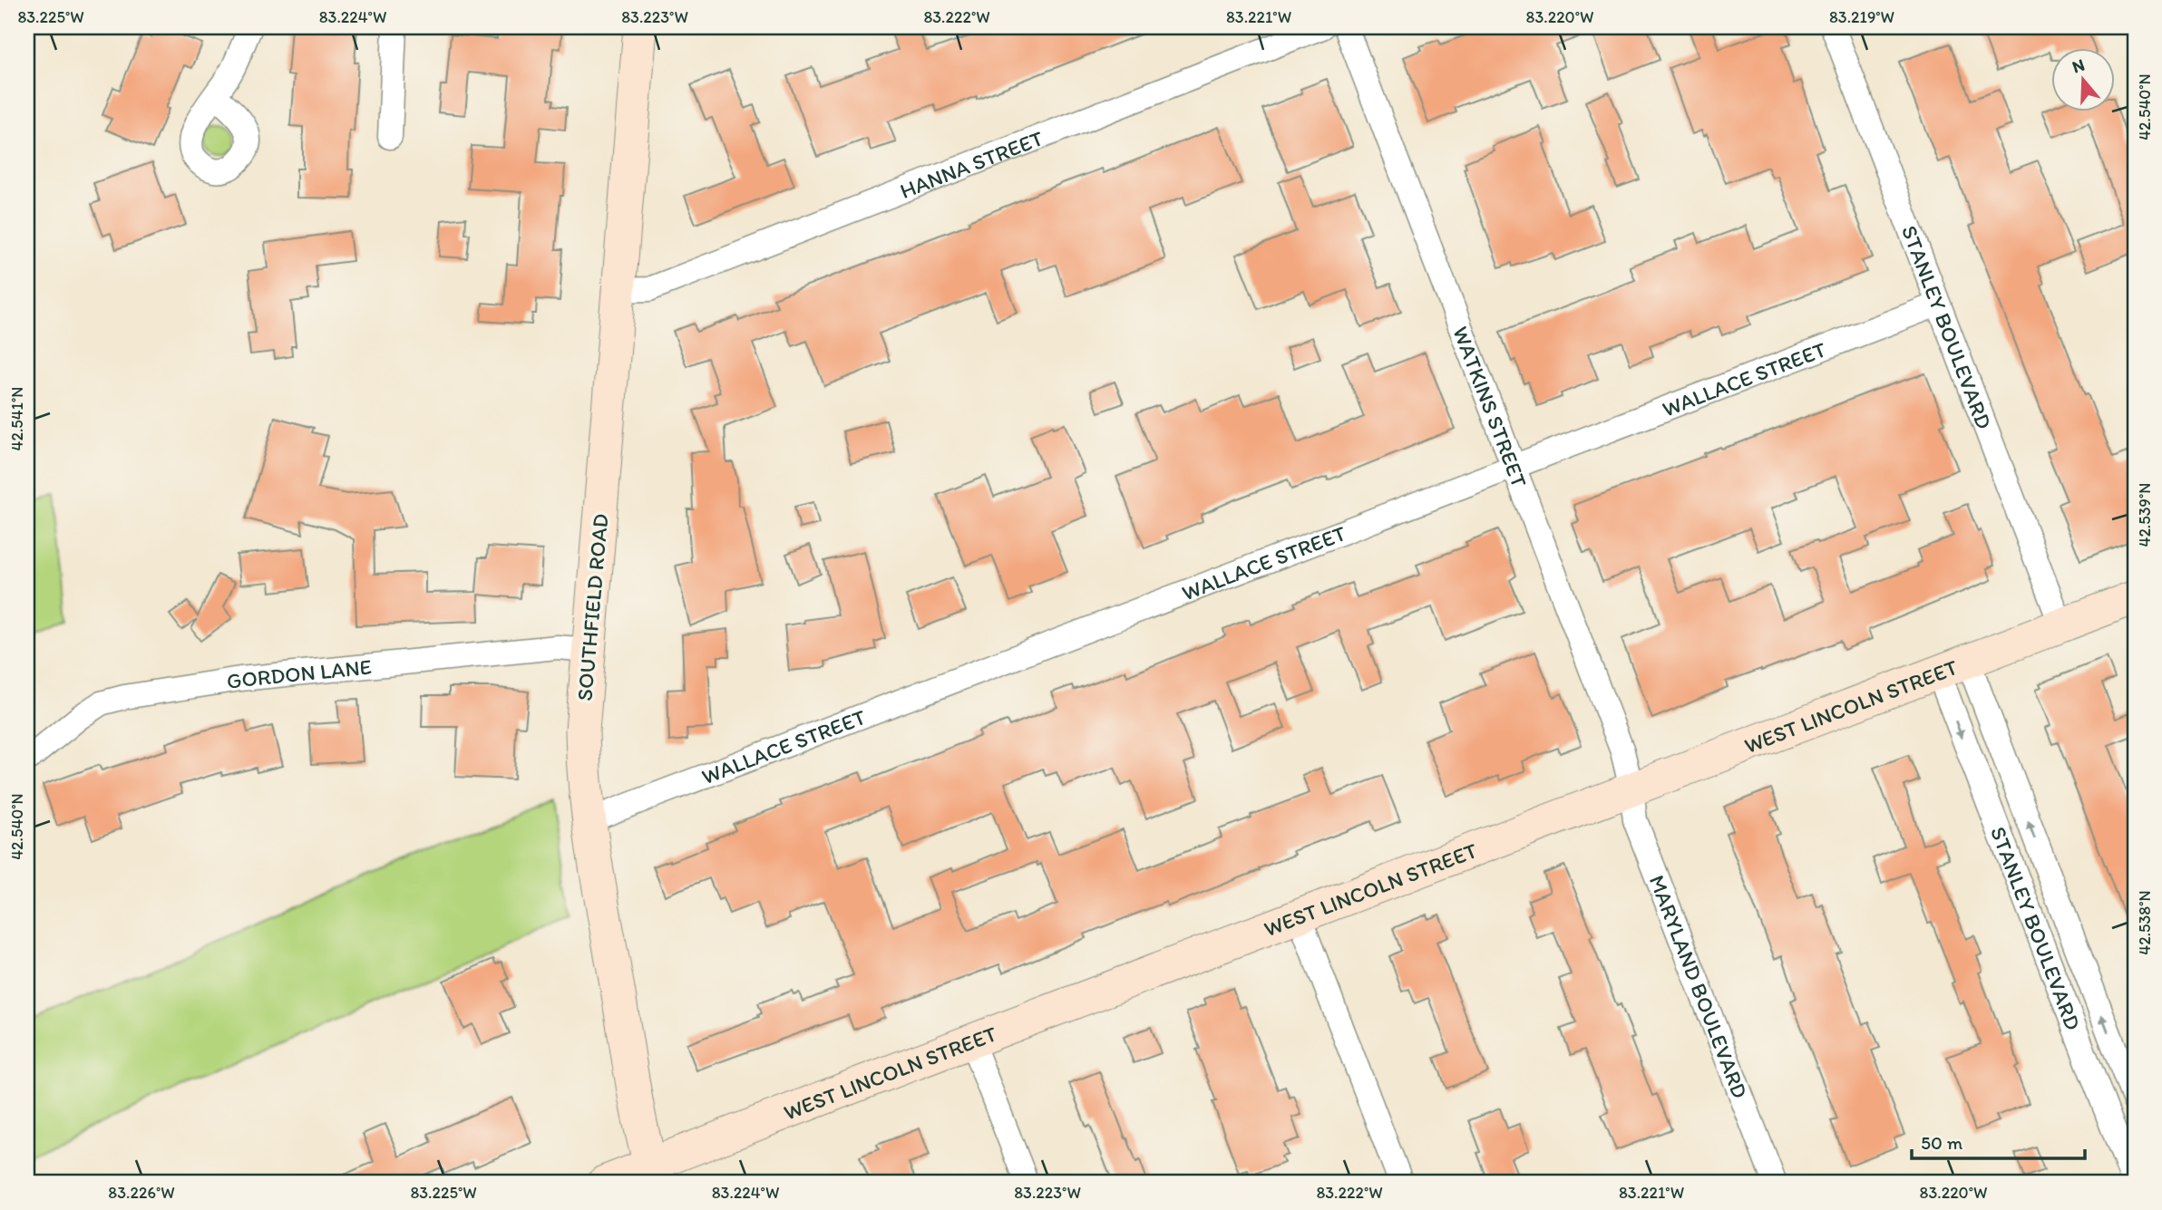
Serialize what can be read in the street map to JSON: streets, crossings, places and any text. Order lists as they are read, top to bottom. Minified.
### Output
{"streets":{"street":["HANNA STREET","STANLEY BOULEVARD","WALLACE STREET","WATKINS STREET","SOUTHFIELD ROAD","GORDON LANE","WEST LINCOLN STREET","MARYLAND BOULEVARD"]},"crossings":[["HANNA STREET","SOUTHFIELD ROAD"],["STANLEY BOULEVARD","WALLACE STREET"],["STANLEY BOULEVARD","WEST LINCOLN STREET"],["WALLACE STREET","WATKINS STREET"],["WALLACE STREET","SOUTHFIELD ROAD"],["WATKINS STREET","WEST LINCOLN STREET"],["WATKINS STREET","MARYLAND BOULEVARD"],["SOUTHFIELD ROAD","GORDON LANE"],["SOUTHFIELD ROAD","WEST LINCOLN STREET"],["WEST LINCOLN STREET","MARYLAND BOULEVARD"]],"scale_bar":"50 m","north":"top","coordinates":["83.225°W","83.224°W","83.223°W","83.222°W","83.221°W","83.220°W","83.219°W","42.540°N","42.541°N","42.539°N","42.538°N","83.226°W"]}
